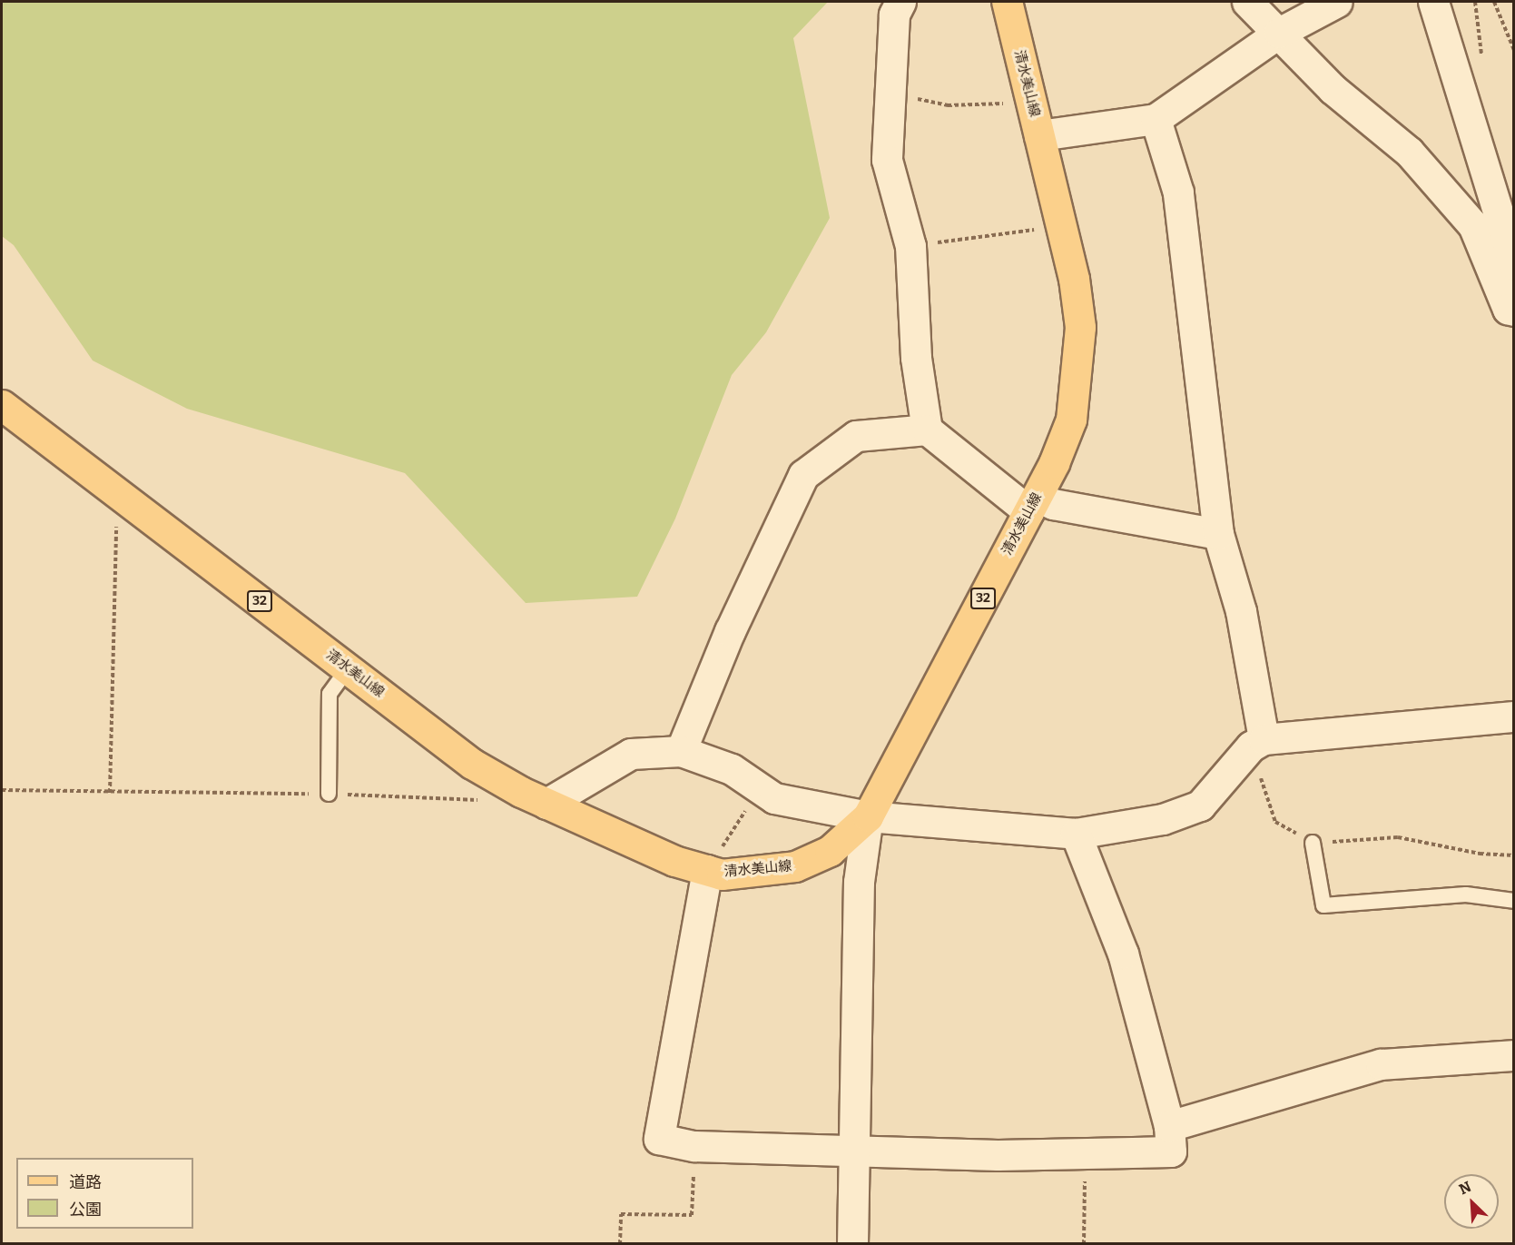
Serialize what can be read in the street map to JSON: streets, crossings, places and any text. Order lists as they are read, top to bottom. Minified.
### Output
{"streets":{"main road":["清水美山線","32"]},"legend":["道路","公園"],"north":"top left"}
